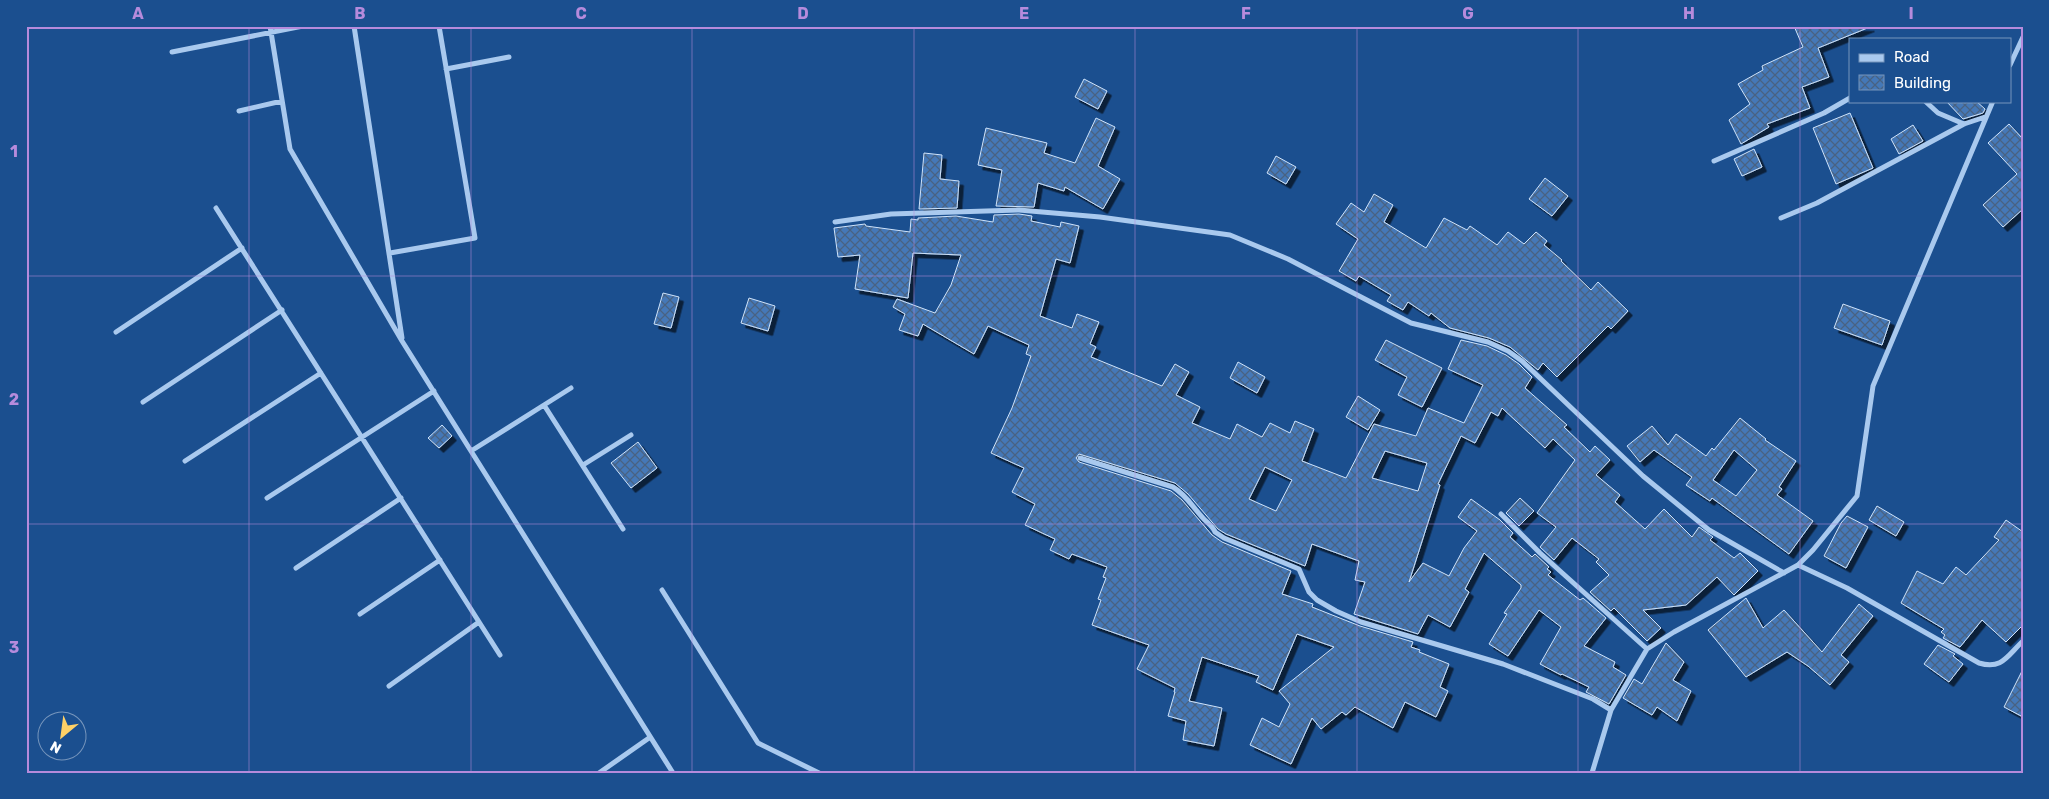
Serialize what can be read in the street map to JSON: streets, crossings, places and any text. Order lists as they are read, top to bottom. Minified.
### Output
{"legend":["Road","Building"],"north":"bottom left","grid":{"columns":["A","B","C","D","E","F","G","H","I"],"rows":["1","2","3"]}}
